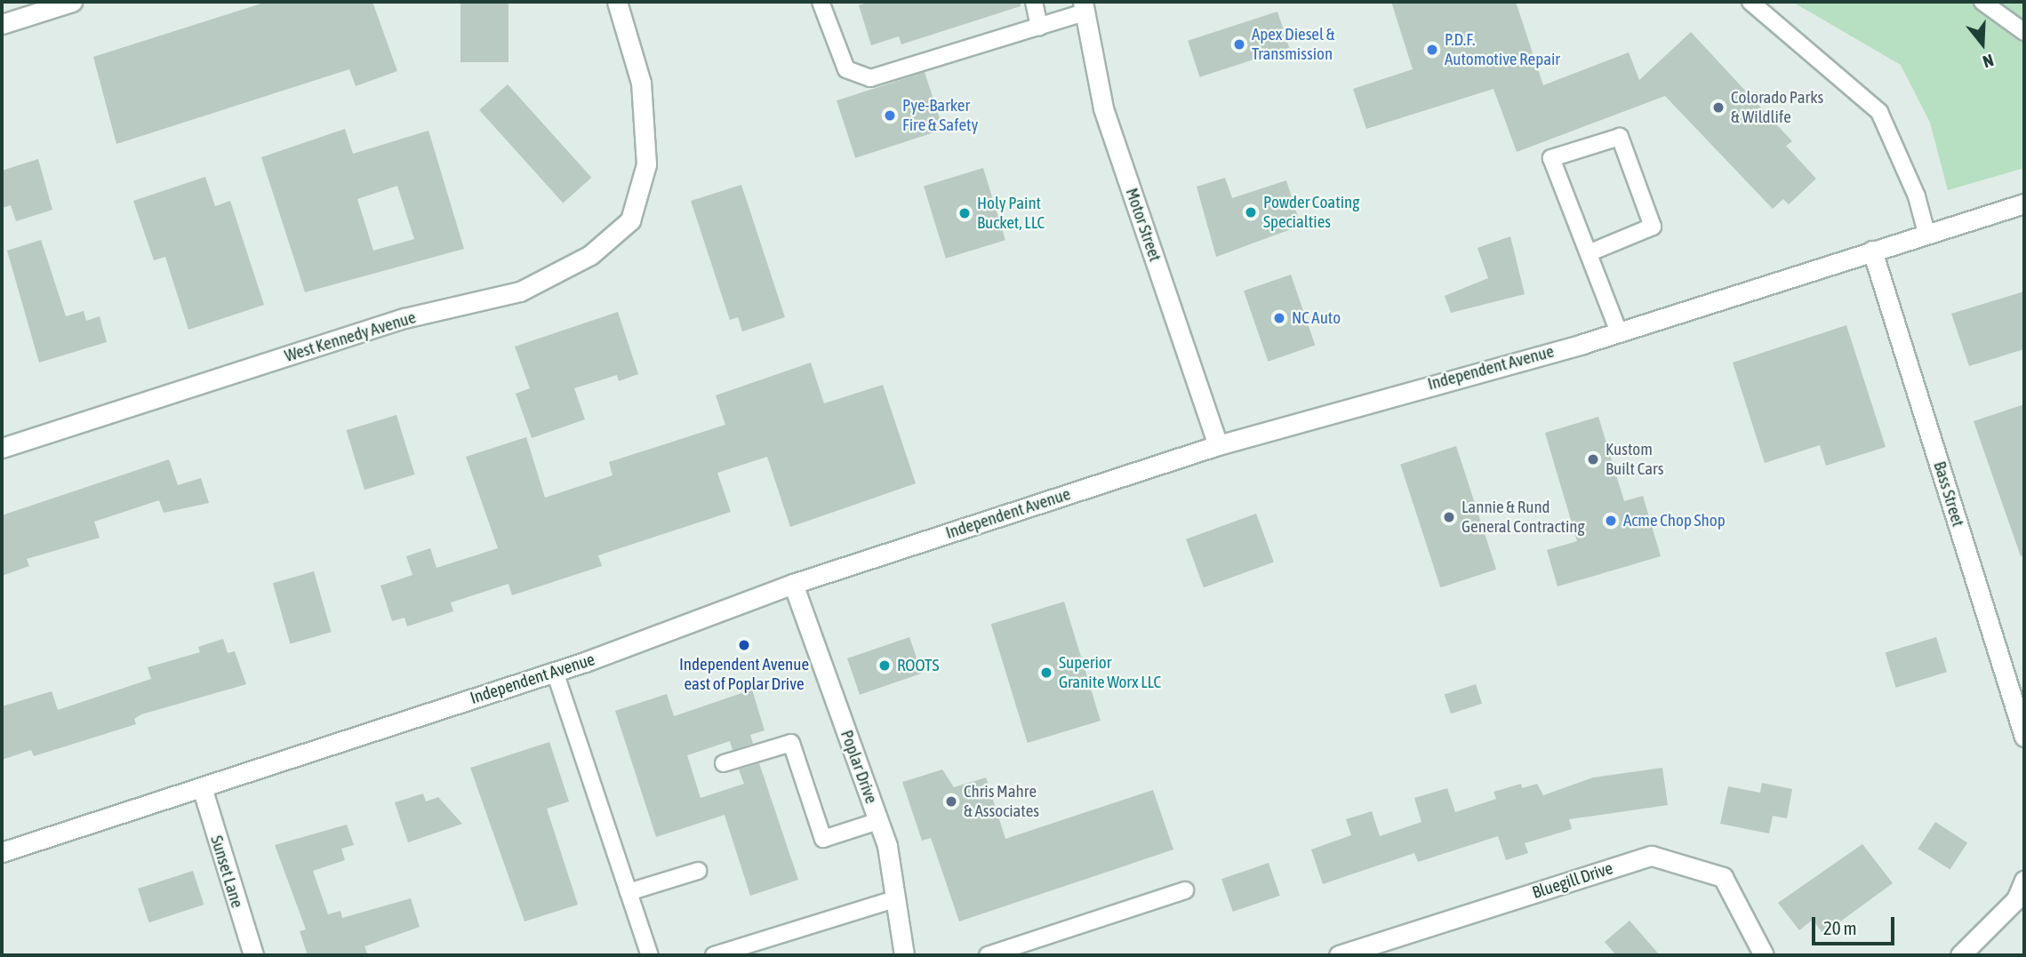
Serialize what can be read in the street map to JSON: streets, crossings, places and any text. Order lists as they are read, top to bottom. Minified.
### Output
{"streets":{"street":["Motor Street","West Kennedy Avenue","Independent Avenue","Bass Street","Poplar Drive","Sunset Lane","Bluegill Drive"]},"crossings":[["Motor Street","Independent Avenue"],["Independent Avenue","Bass Street"],["Independent Avenue","Poplar Drive"],["Independent Avenue","Sunset Lane"]],"places":["Apex Diesel & Transmission","P.D.F. Automotive Repair","Colorado Parks & Wildlife","Pye-Barker Fire & Safety","Powder Coating Specialties","Holy Paint Bucket, LLC","NC Auto","Kustom Built Cars","Lannie & Rund General Contracting","Acme Chop Shop","Independent Avenue east of Poplar Drive","ROOTS","Superior Granite Worx LLC","Chris Mahre & Associates"],"scale_bar":"20 m","north":"bottom"}
